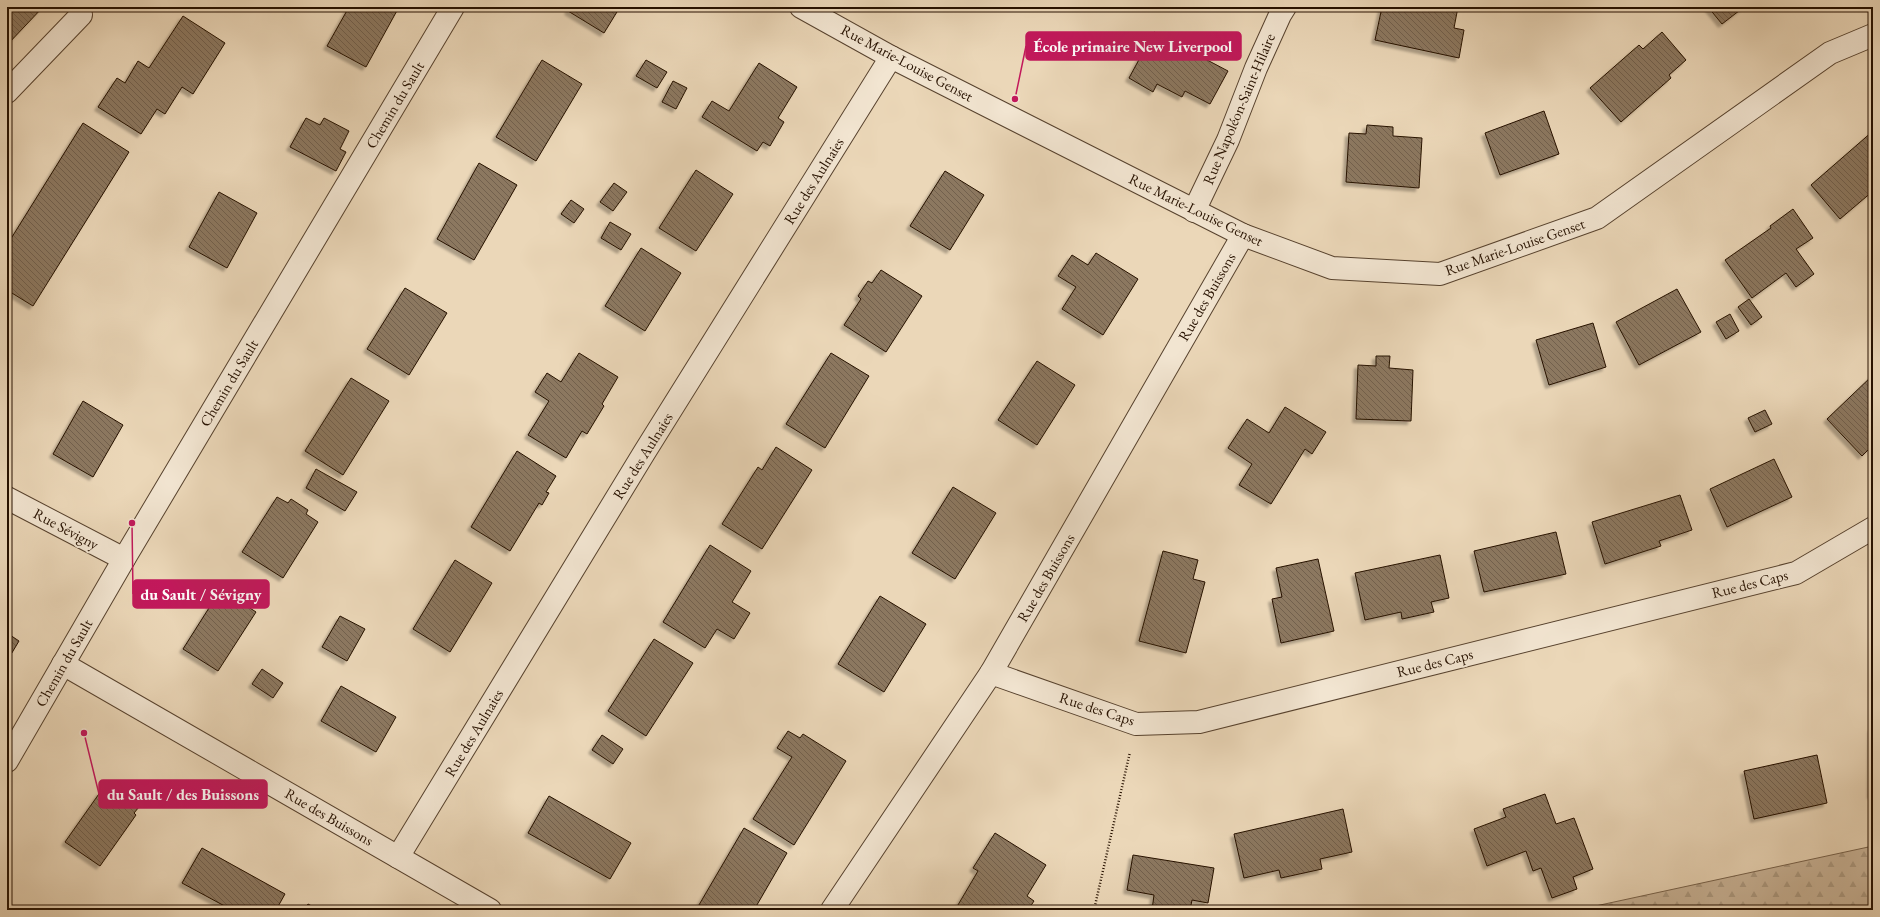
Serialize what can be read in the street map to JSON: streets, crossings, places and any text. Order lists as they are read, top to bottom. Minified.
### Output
{"streets":{"street":["Rue Marie-Louise Genset","Chemin du Sault","Rue Napoléon-Saint-Hilaire","Rue des Aulnaies","Rue des Buissons","Rue Sévigny","Rue des Caps"]},"crossings":[["Rue Marie-Louise Genset","Rue Napoléon-Saint-Hilaire"],["Rue Marie-Louise Genset","Rue des Aulnaies"],["Rue Marie-Louise Genset","Rue des Buissons"],["Chemin du Sault","Rue des Buissons"],["Chemin du Sault","Rue Sévigny"],["Rue des Aulnaies","Rue des Buissons"],["Rue des Buissons","Rue des Caps"]],"places":["École primaire New Liverpool","du Sault / Sévigny","du Sault / des Buissons"]}
